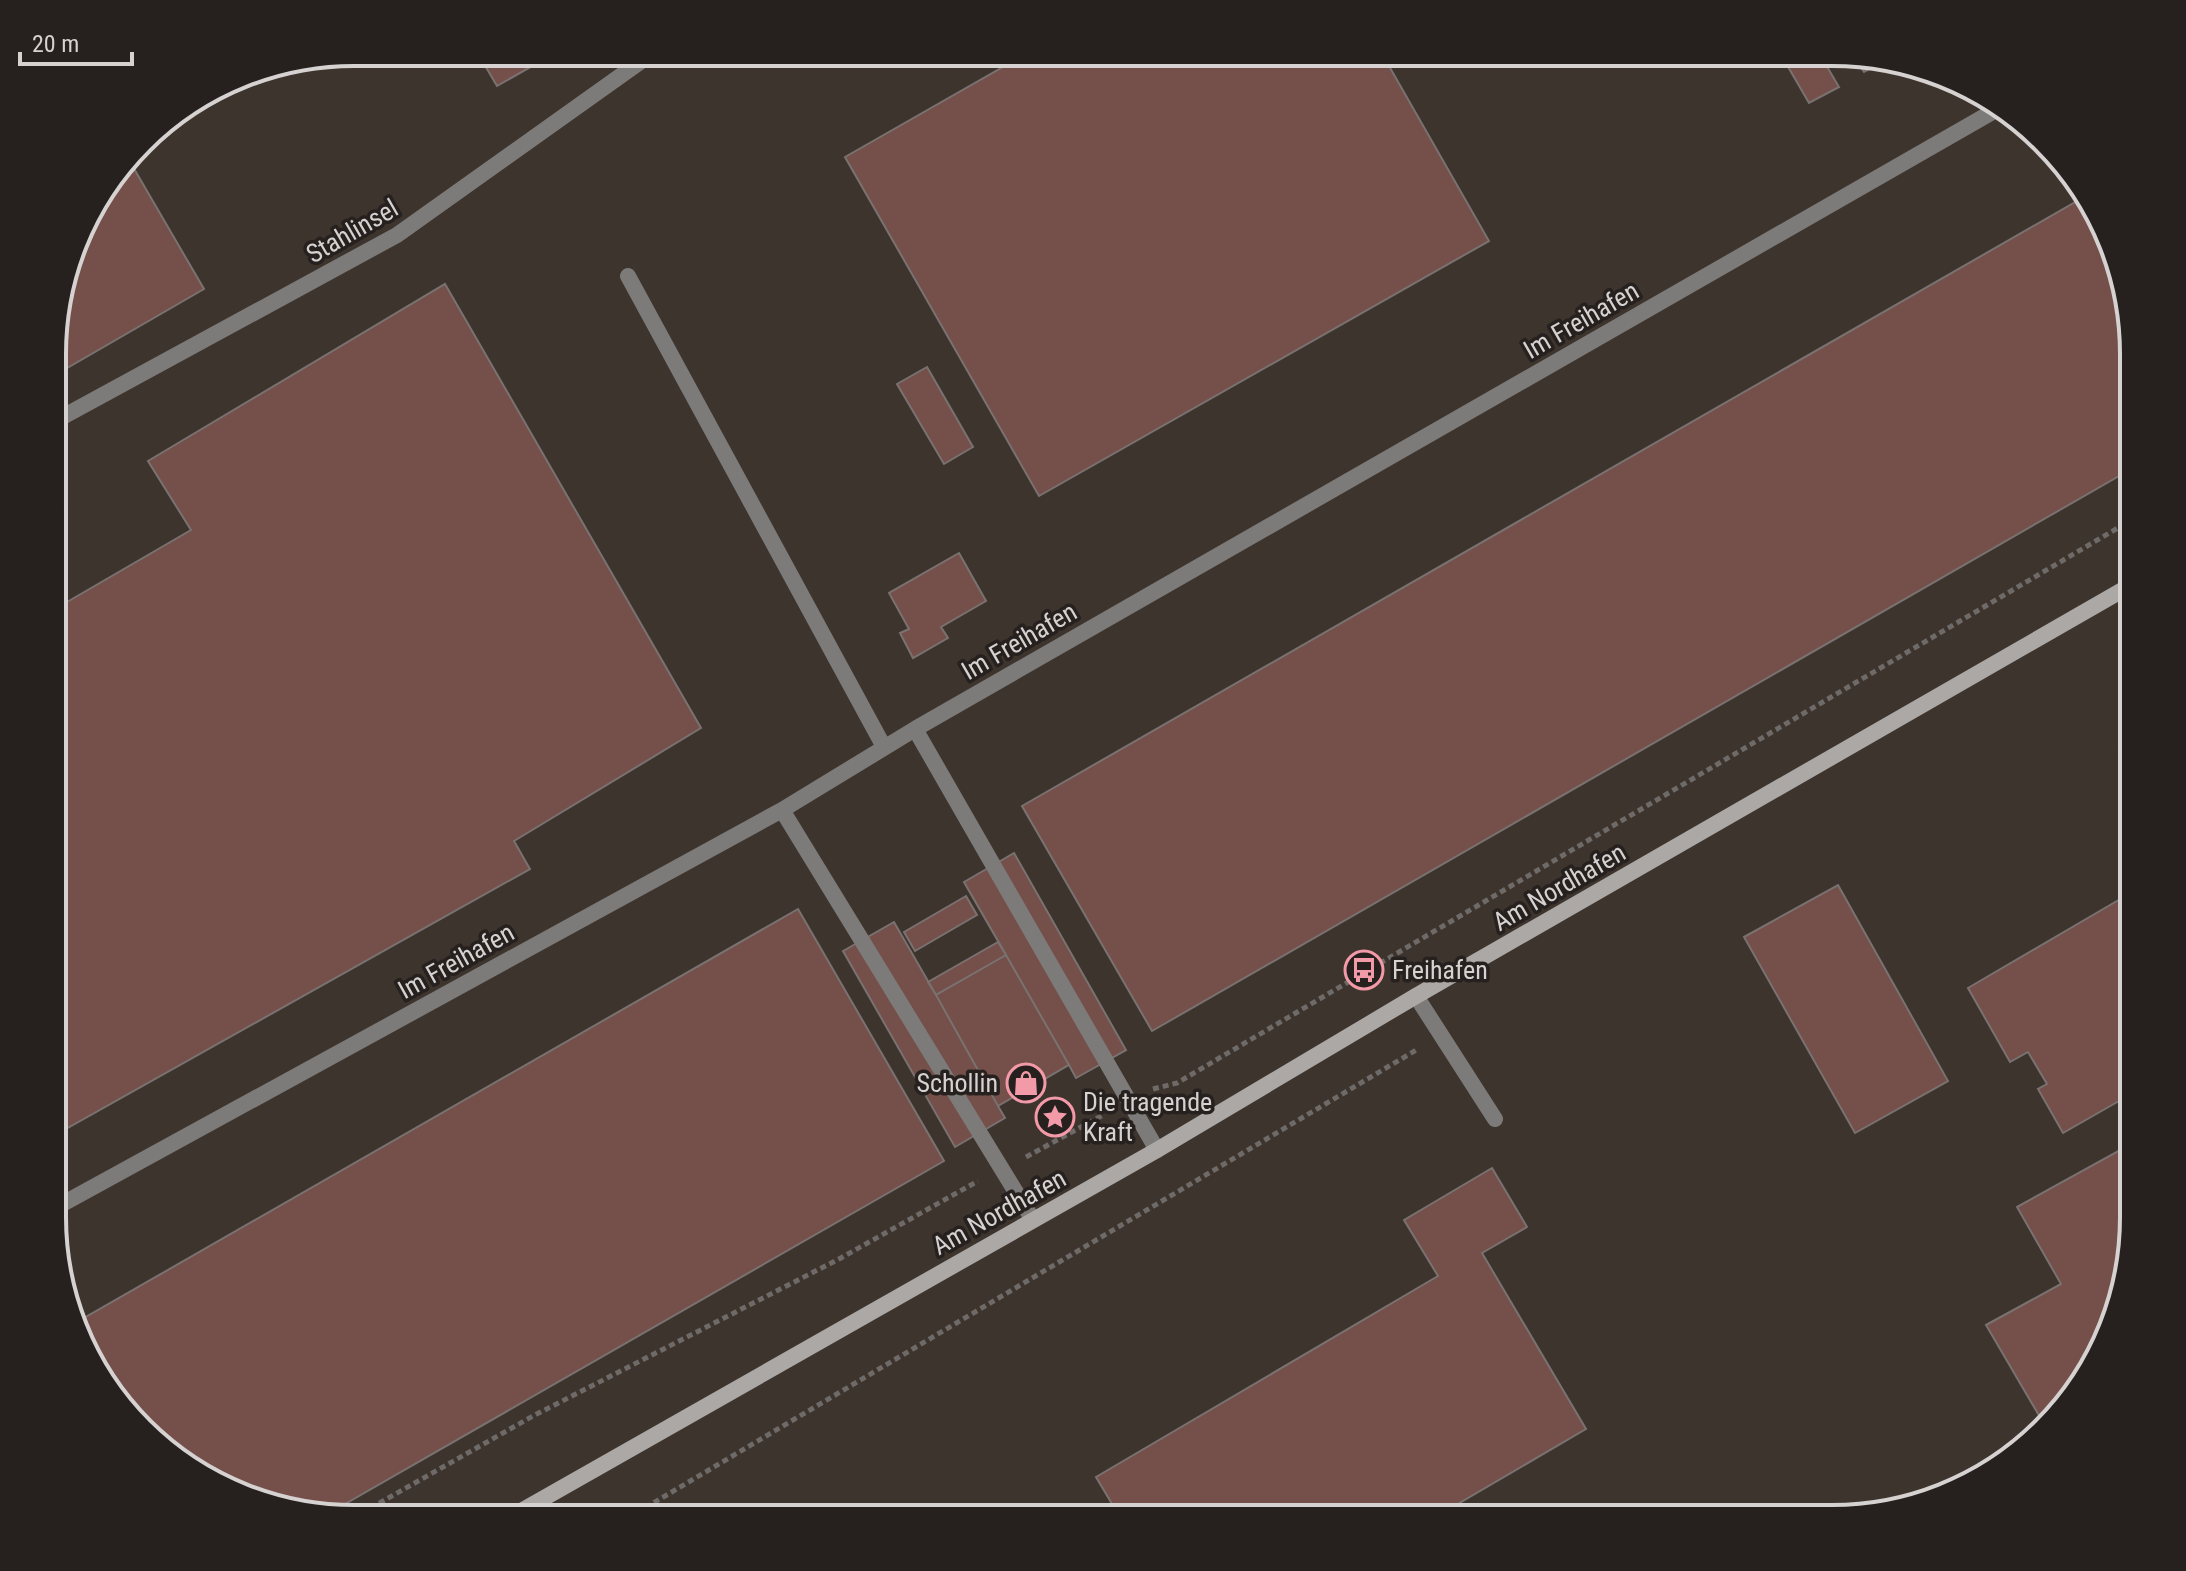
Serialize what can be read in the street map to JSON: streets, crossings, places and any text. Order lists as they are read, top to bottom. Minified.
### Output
{"streets":{"main road":["Am Nordhafen"],"street":["Stahlinsel","Im Freihafen"]},"places":{"bus stop":["Freihafen"],"shop":["Schollin"],"place":["Die tragende Kraft"]},"scale_bar":"20 m"}
